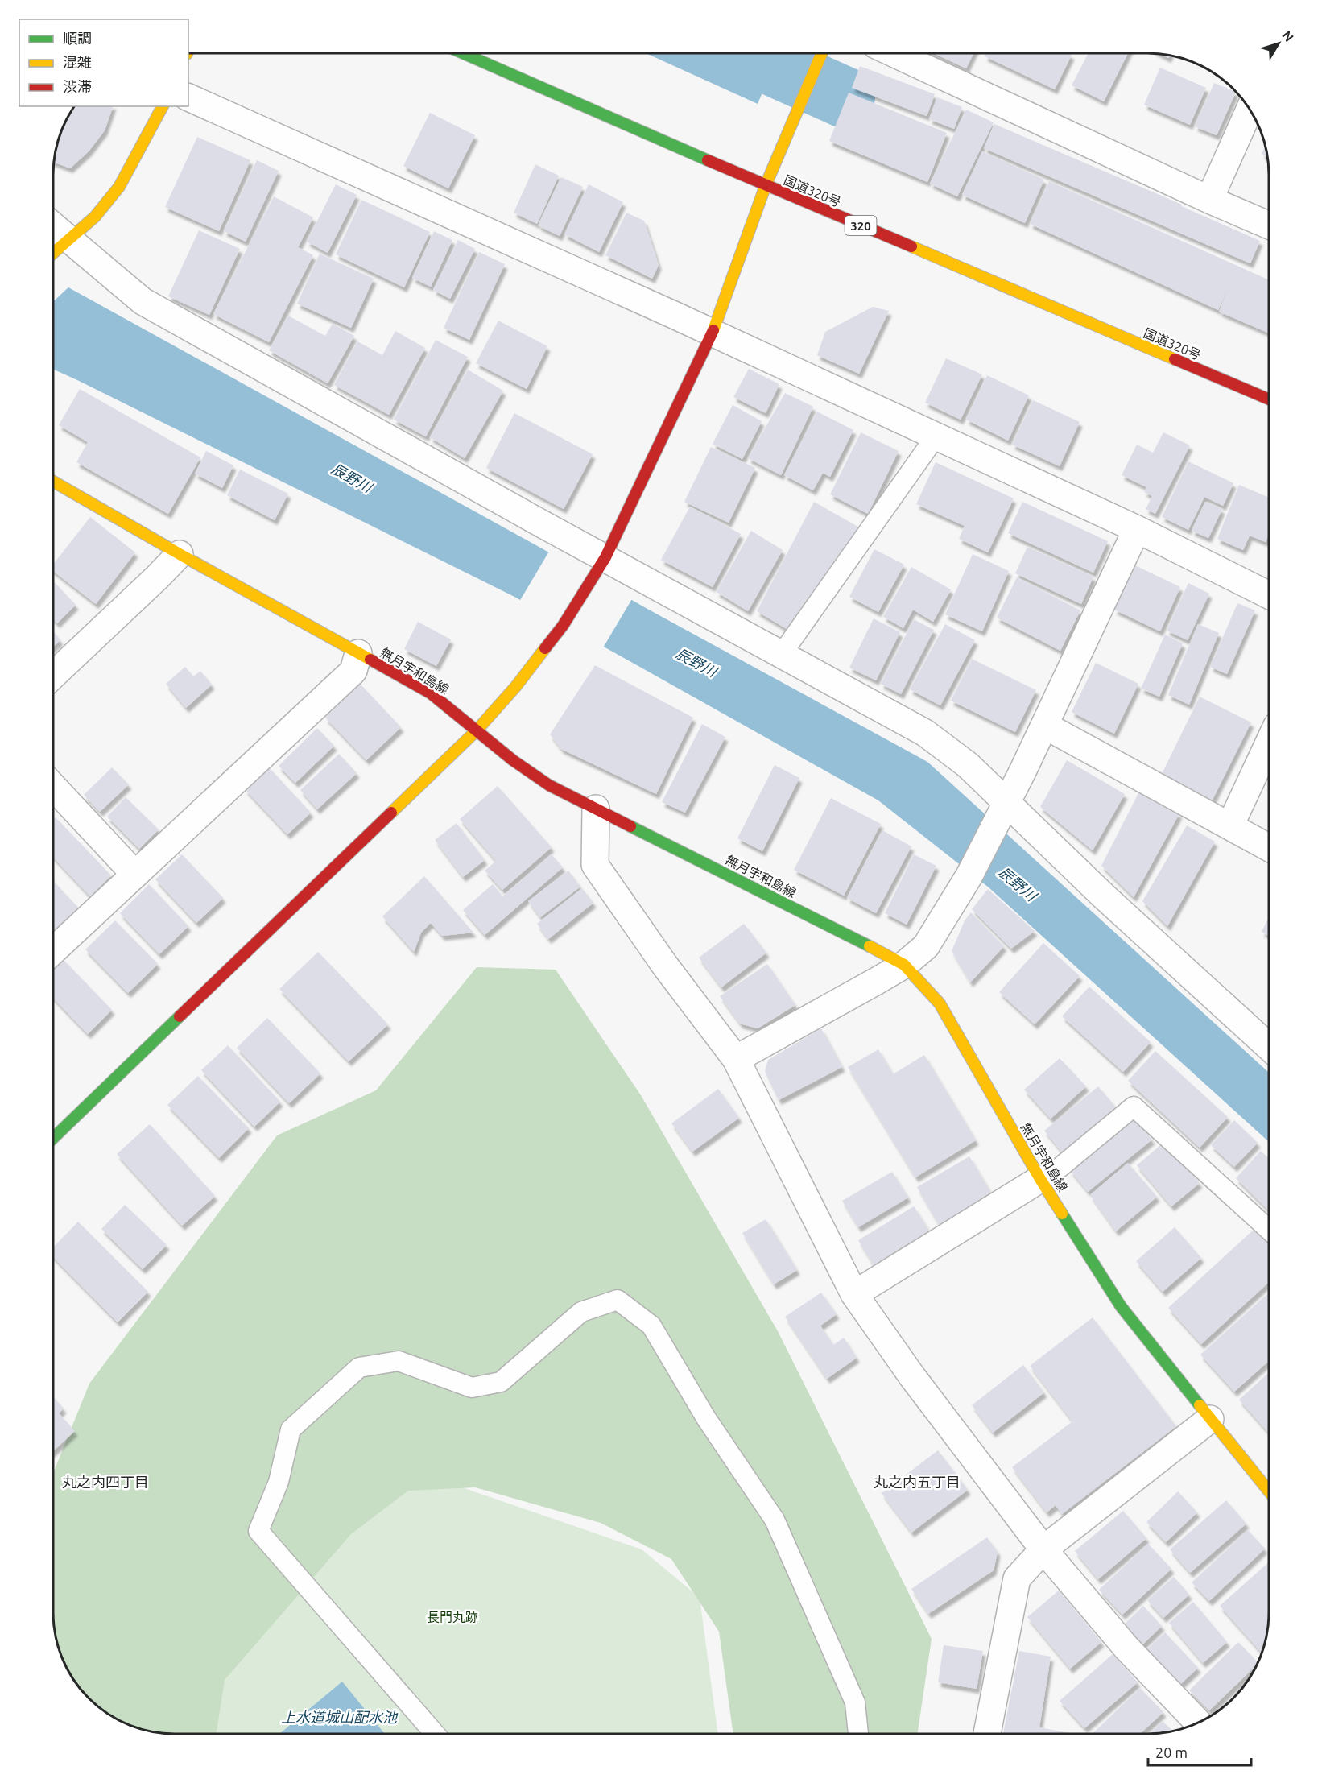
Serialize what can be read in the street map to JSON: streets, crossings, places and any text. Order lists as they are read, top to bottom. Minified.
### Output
{"streets":{"main road":["国道320号","320","無月宇和島線"]},"districts":["丸之内四丁目","丸之内五丁目"],"water":["辰野川","上水道城山配水池"],"parks":["長門丸跡"],"legend":["順調","混雑","渋滞"],"scale_bar":"20 m","north":"top right"}
